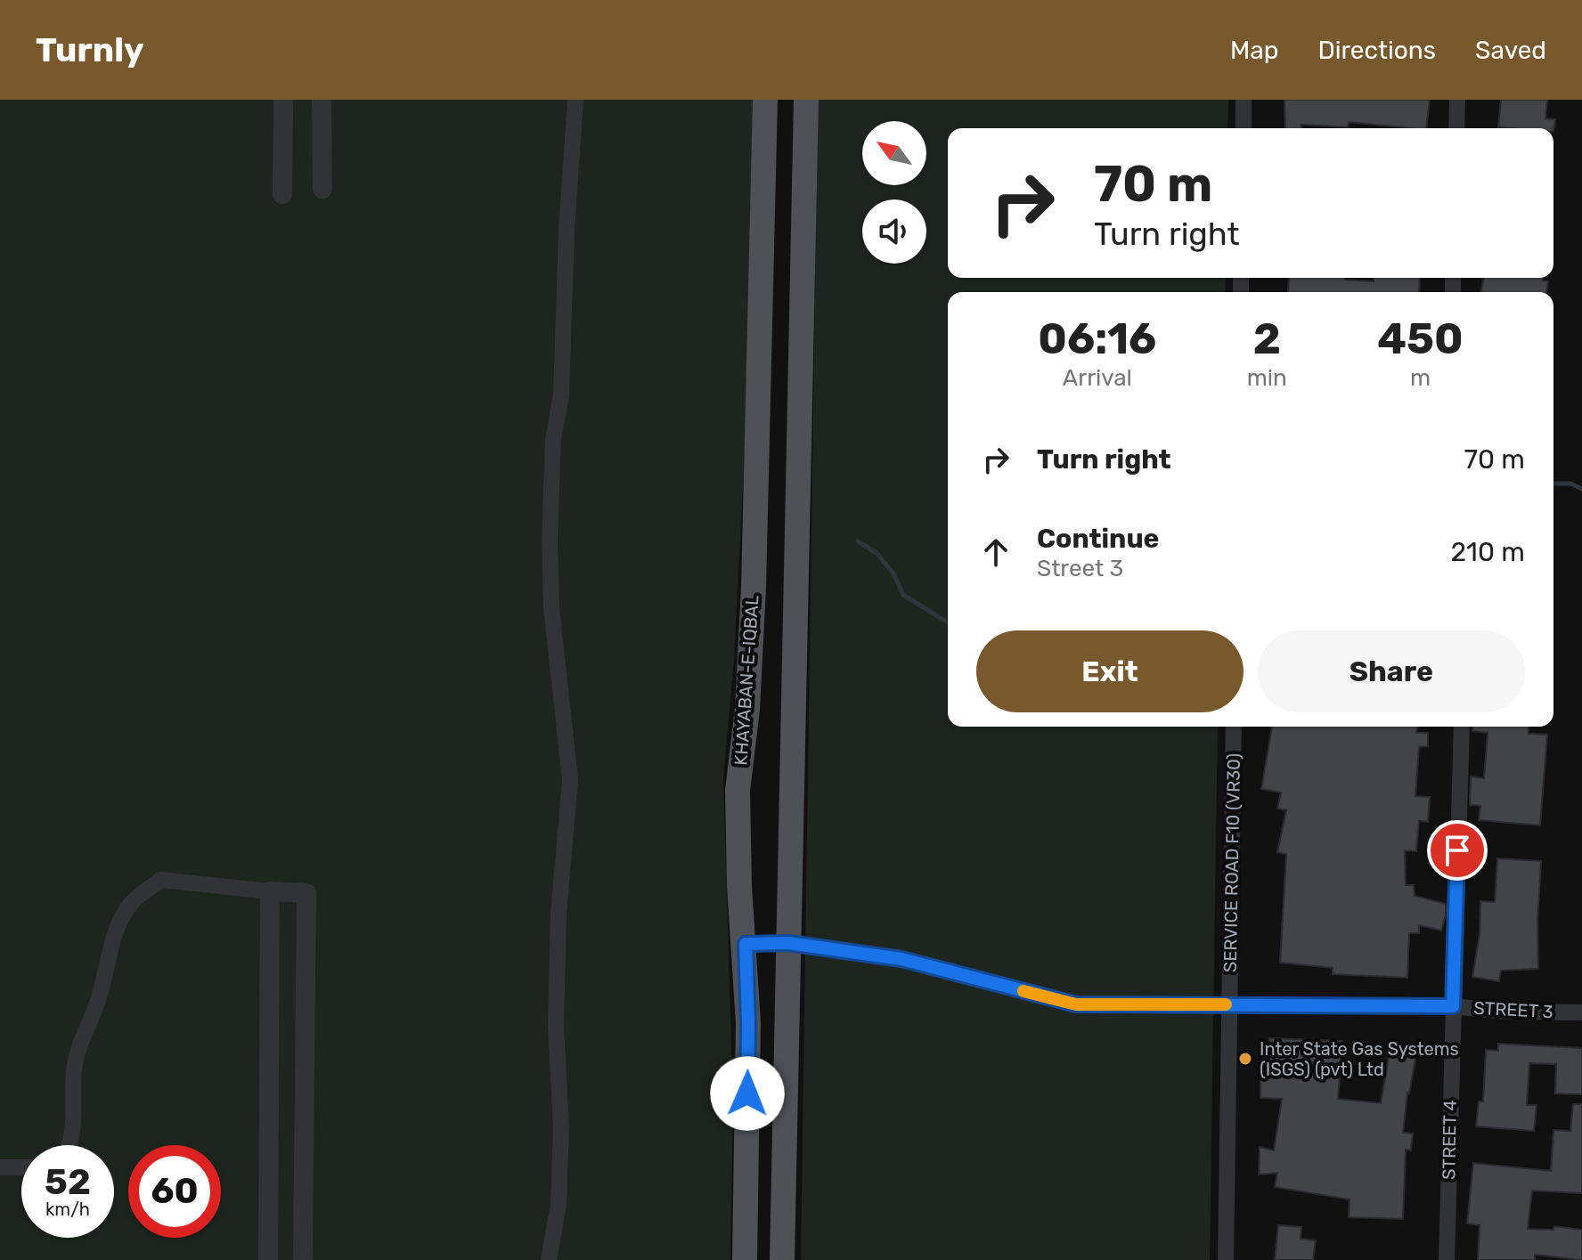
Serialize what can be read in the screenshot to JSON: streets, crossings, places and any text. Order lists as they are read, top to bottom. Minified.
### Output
{"streets":{"main road":["KHAYABAN-E-IQBAL"],"street":["SERVICE ROAD F10 (VR30)","STREET 3","STREET 4"]},"crossings":[["KHAYABAN-E-IQBAL","STREET 3"],["SERVICE ROAD F10 (VR30)","STREET 3"],["STREET 3","STREET 4"]],"places":["Inter State Gas Systems (ISGS) (pvt) Ltd"],"north":"top left","page":{"header":"Turnly","nav":["Map","Directions","Saved"],"turn":["70 m","Turn right"],"eta":["06:16","Arrival","2","min","450","m"],"list":[{"name":"Turn right","value":"70 m"},{"name":"Continue","note":"Street 3","value":"210 m"}],"buttons":["Exit","Share"],"speed":"52 km/h","limit":"60"}}
